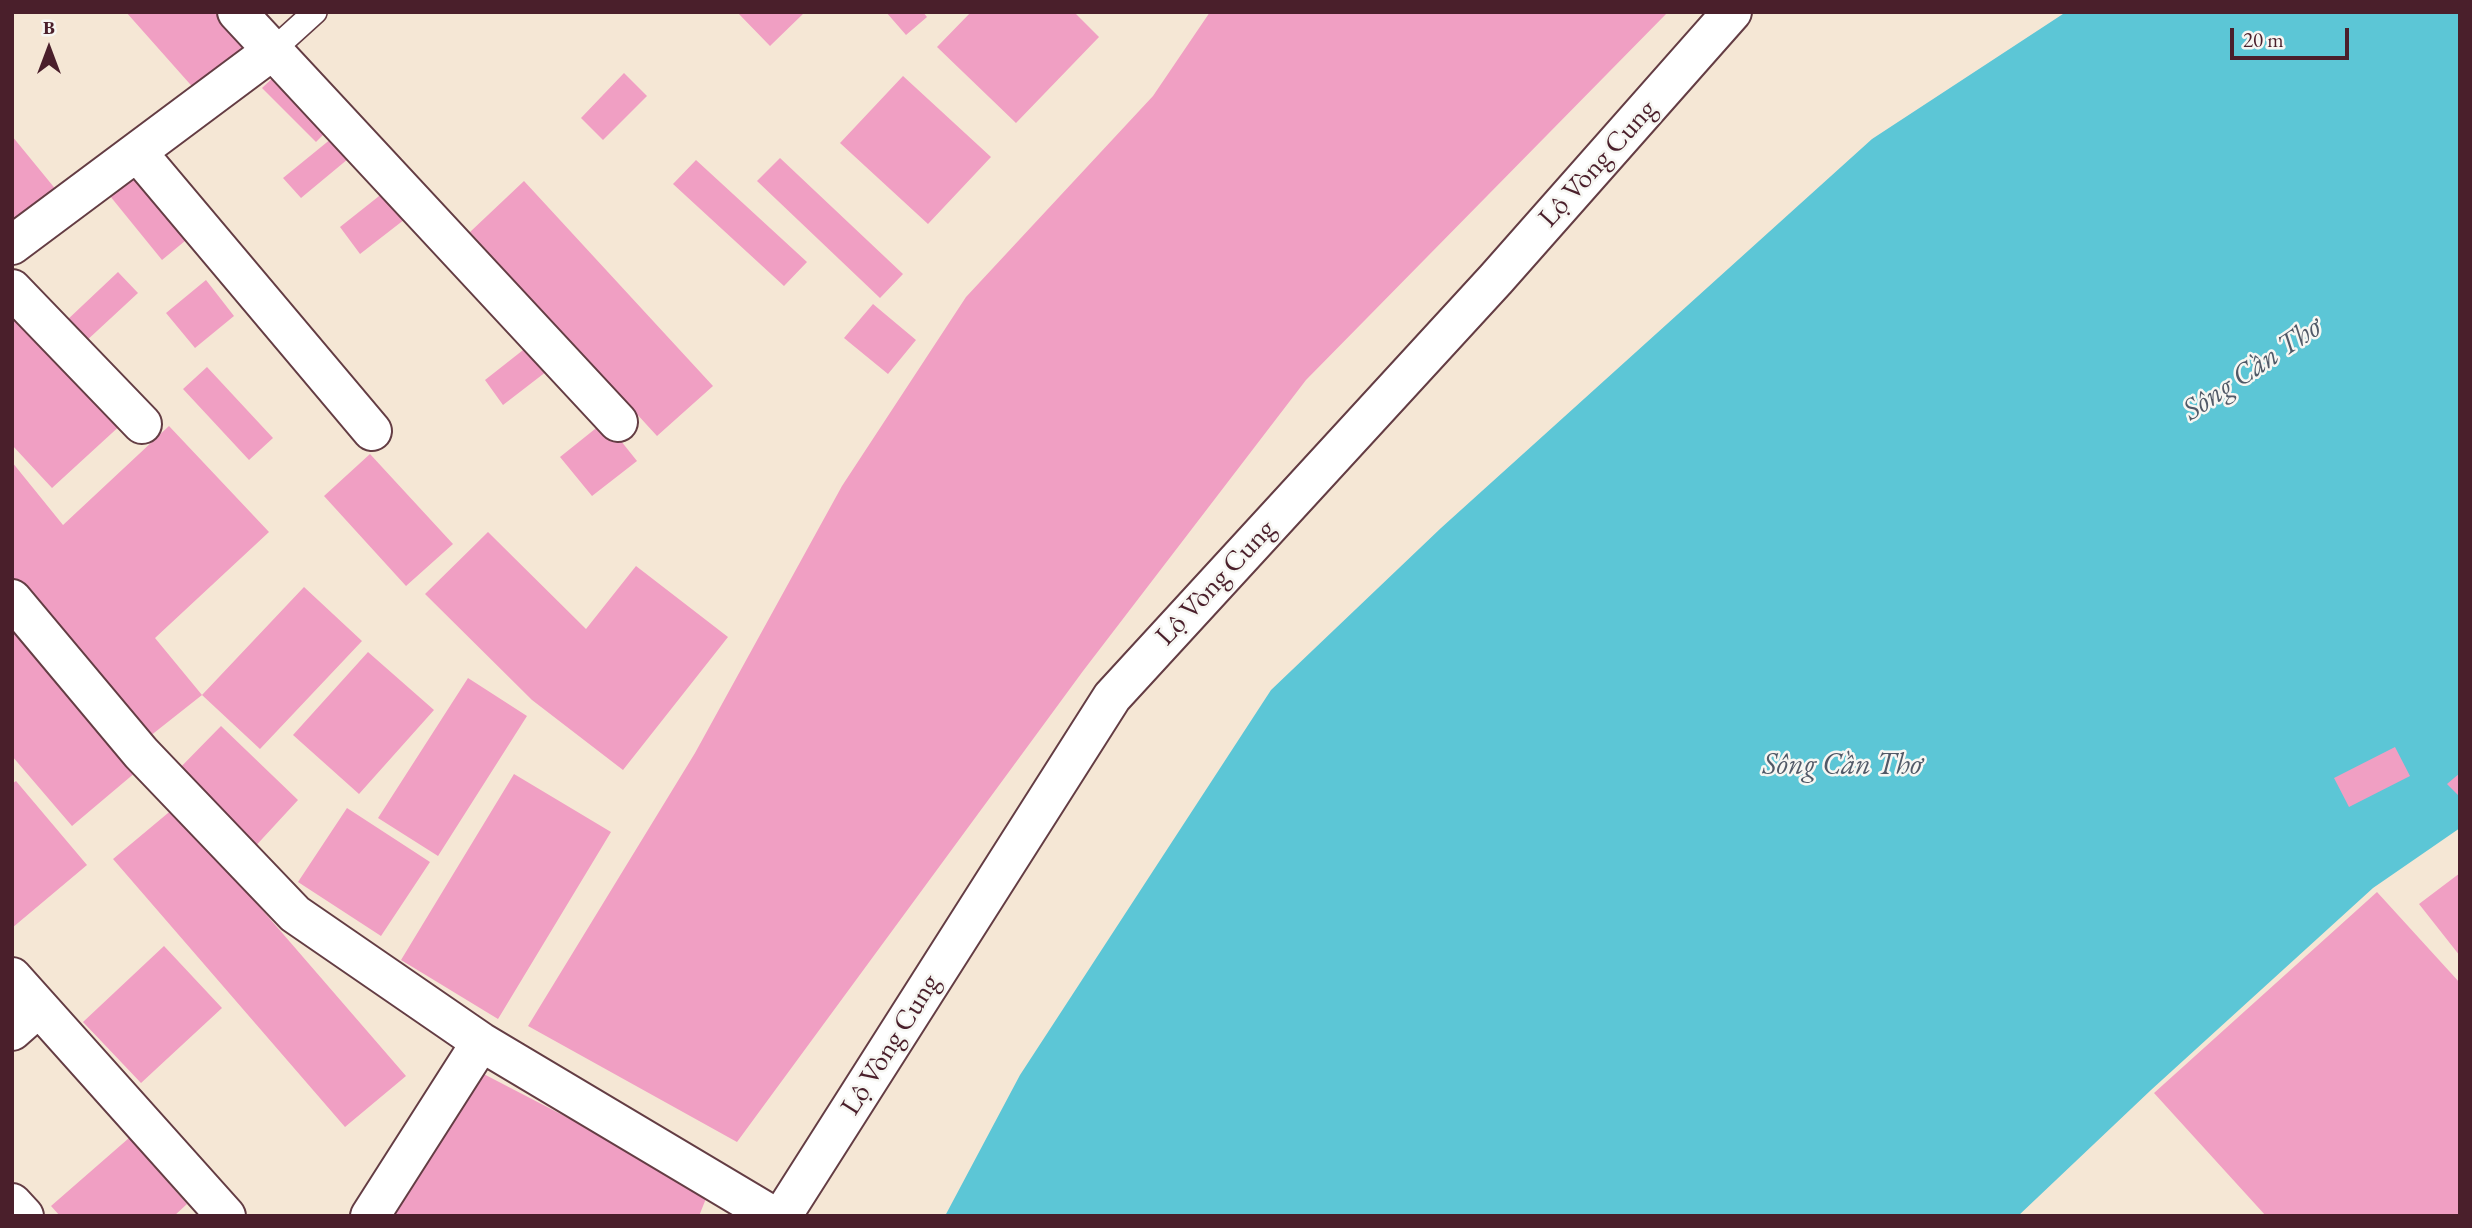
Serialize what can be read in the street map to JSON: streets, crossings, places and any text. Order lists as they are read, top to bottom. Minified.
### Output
{"streets":{"street":["Lộ Vòng Cung"]},"water":["Sông Cần Thơ"],"scale_bar":"20 m","north":"top"}
